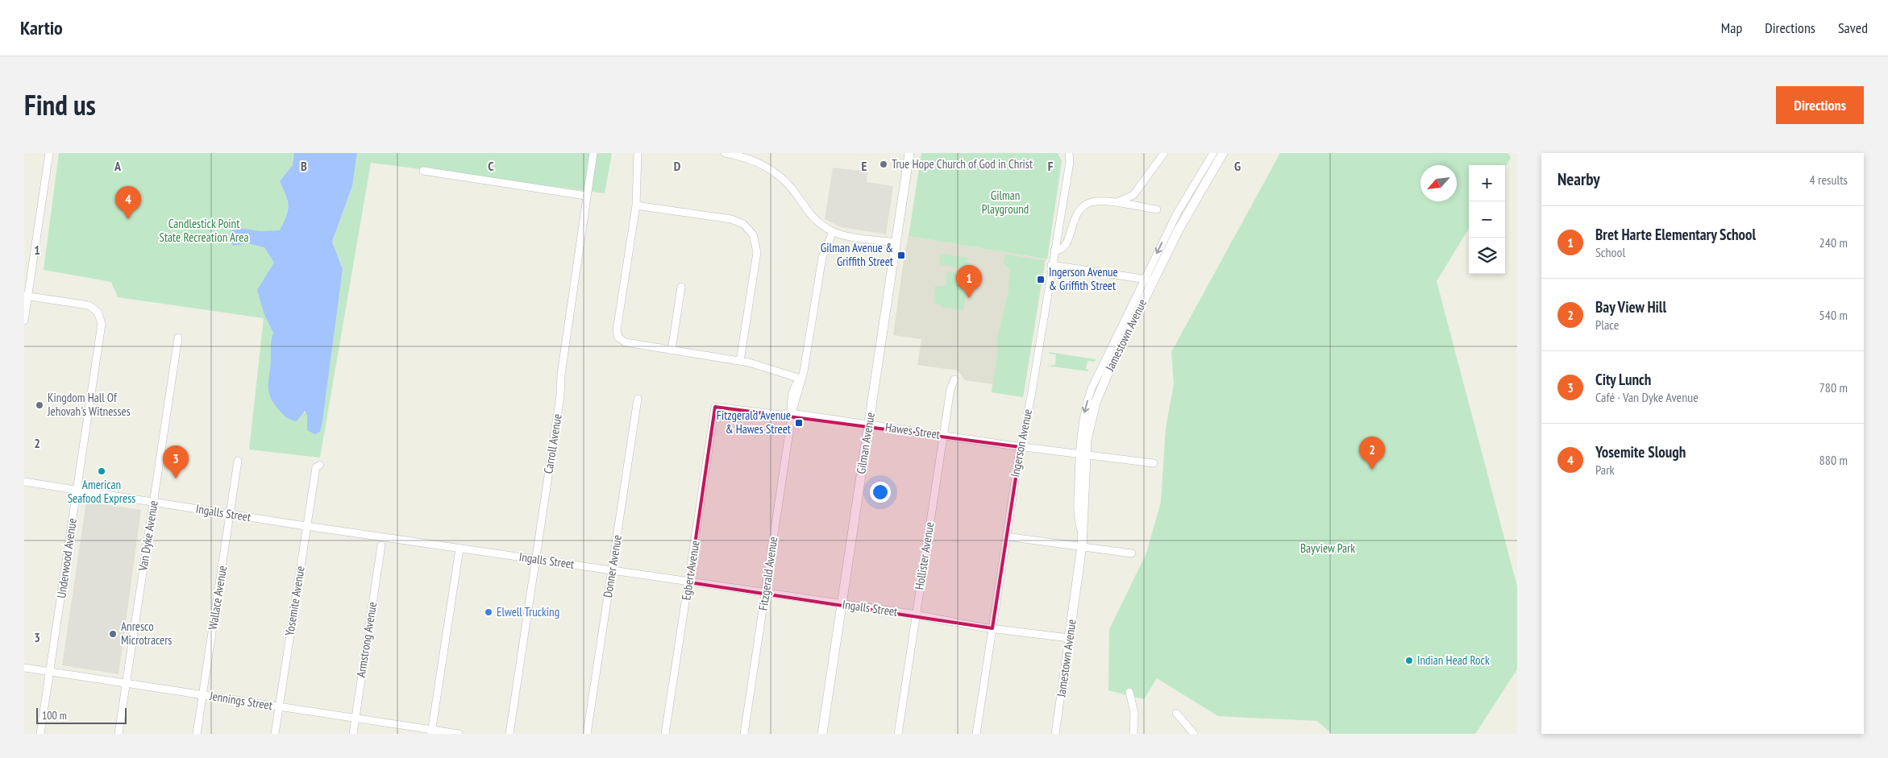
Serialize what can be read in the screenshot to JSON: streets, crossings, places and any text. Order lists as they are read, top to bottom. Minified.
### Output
{"streets":{"street":["Jamestown Avenue","Hawes Street","Gilman Avenue","Ingerson Avenue","Carroll Avenue","Ingalls Street","Van Dyke Avenue","Hollister Avenue","Underwood Avenue","Donner Avenue","Egbert Avenue","Fitzgerald Avenue","Wallace Avenue","Yosemite Avenue","Armstrong Avenue","Jennings Street"]},"crossings":[["Jamestown Avenue","Hawes Street"],["Jamestown Avenue","Ingalls Street"],["Hawes Street","Gilman Avenue"],["Hawes Street","Ingerson Avenue"],["Hawes Street","Hollister Avenue"],["Hawes Street","Egbert Avenue"],["Hawes Street","Fitzgerald Avenue"],["Gilman Avenue","Ingalls Street"],["Ingerson Avenue","Ingalls Street"],["Carroll Avenue","Ingalls Street"],["Ingalls Street","Van Dyke Avenue"],["Ingalls Street","Hollister Avenue"],["Ingalls Street","Underwood Avenue"],["Ingalls Street","Donner Avenue"],["Ingalls Street","Egbert Avenue"],["Ingalls Street","Fitzgerald Avenue"],["Ingalls Street","Wallace Avenue"],["Ingalls Street","Yosemite Avenue"],["Van Dyke Avenue","Jennings Street"],["Underwood Avenue","Jennings Street"],["Wallace Avenue","Jennings Street"],["Yosemite Avenue","Jennings Street"],["Armstrong Avenue","Jennings Street"]],"parks":["Gilman Playground","Candlestick Point State Recreation Area","Bayview Park"],"places":{"other":["True Hope Church of God in Christ","Kingdom Hall Of Jehovah's Witnesses","American Seafood Express","Elwell Trucking","Anresco Microtracers","Indian Head Rock"],"transit":["Gilman Avenue & Griffith Street","Ingerson Avenue & Griffith Street","Fitzgerald Avenue & Hawes Street"]},"scale_bar":"100 m","north":"bottom left","page":{"header":"Kartio","nav":["Map","Directions","Saved"],"title":"Find us","buttons":"Directions","heading":["Nearby","4 results"],"map_buttons":["+","−"],"pins":["4","1","2","3"],"list":[{"mark":"1","name":"Bret Harte Elementary School","note":"School","value":"240 m"},{"mark":"2","name":"Bay View Hill","note":"Place","value":"540 m"},{"mark":"3","name":"City Lunch","note":"Café · Van Dyke Avenue","value":"780 m"},{"mark":"4","name":"Yosemite Slough","note":"Park","value":"880 m"}],"scale":"100 m"},"grid":{"columns":["A","B","C","D","E","F","G"],"rows":["1","2","3"]}}
